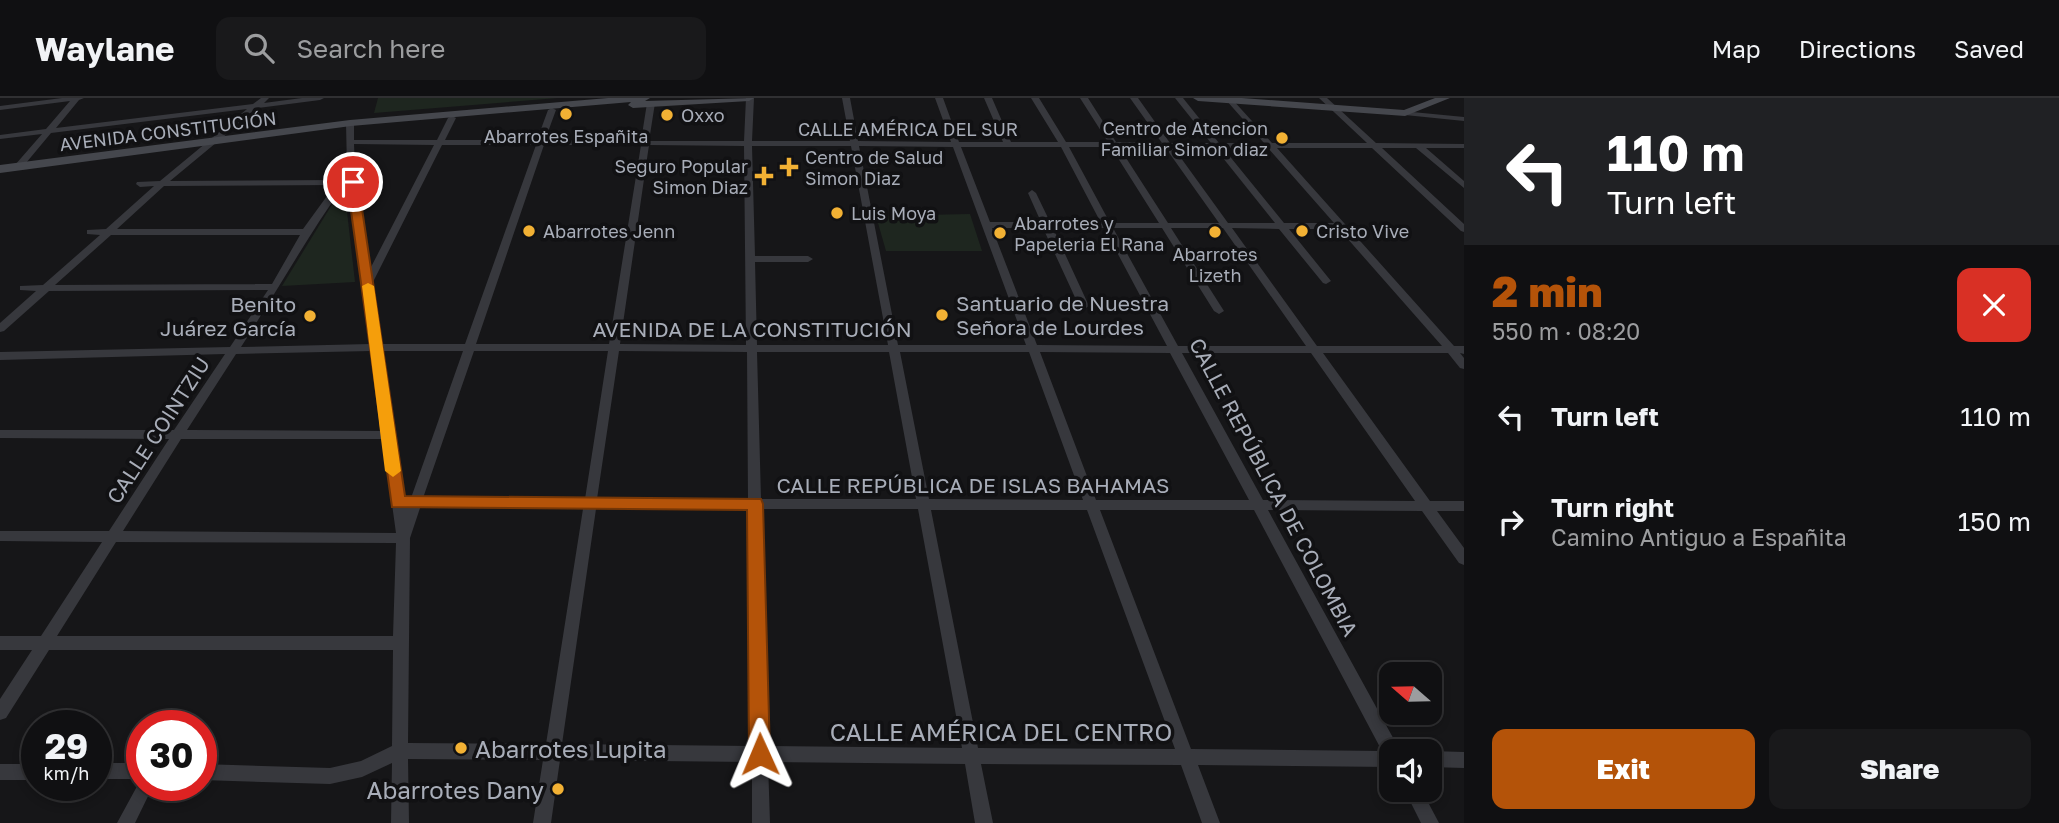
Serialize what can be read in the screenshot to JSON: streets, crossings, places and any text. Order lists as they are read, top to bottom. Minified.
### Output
{"streets":{"main road":["AVENIDA CONSTITUCIÓN"],"street":["CALLE AMÉRICA DEL SUR","AVENIDA DE LA CONSTITUCIÓN","CALLE COINTZIU","CALLE REPÚBLICA DE ISLAS BAHAMAS","CALLE REPÚBLICA DE COLOMBIA","CALLE AMÉRICA DEL CENTRO"]},"crossings":[["CALLE AMÉRICA DEL SUR","CALLE REPÚBLICA DE COLOMBIA"],["AVENIDA DE LA CONSTITUCIÓN","CALLE REPÚBLICA DE COLOMBIA"],["CALLE REPÚBLICA DE ISLAS BAHAMAS","CALLE REPÚBLICA DE COLOMBIA"]],"places":{"other":["Abarrotes Españita","Oxxo","Centro de Atencion Familiar Simon diaz","Luis Moya","Abarrotes Jenn","Cristo Vive","Abarrotes Lizeth","Abarrotes y Papeleria El Rana","Santuario de Nuestra Señora de Lourdes","Benito Juárez García","Abarrotes Lupita","Abarrotes Dany"],"health":["Centro de Salud Simon Diaz","Seguro Popular Simon Diaz"]},"north":"left","page":{"header":"Waylane","search":"Search here","nav":["Map","Directions","Saved"],"turn":["110 m","Turn left"],"heading":["2 min","550 m · 08:20"],"list":[{"name":"Turn left","value":"110 m"},{"name":"Turn right","note":"Camino Antiguo a Españita","value":"150 m"}],"speed":"29 km/h","limit":"30","buttons":["Exit","Share"]}}
